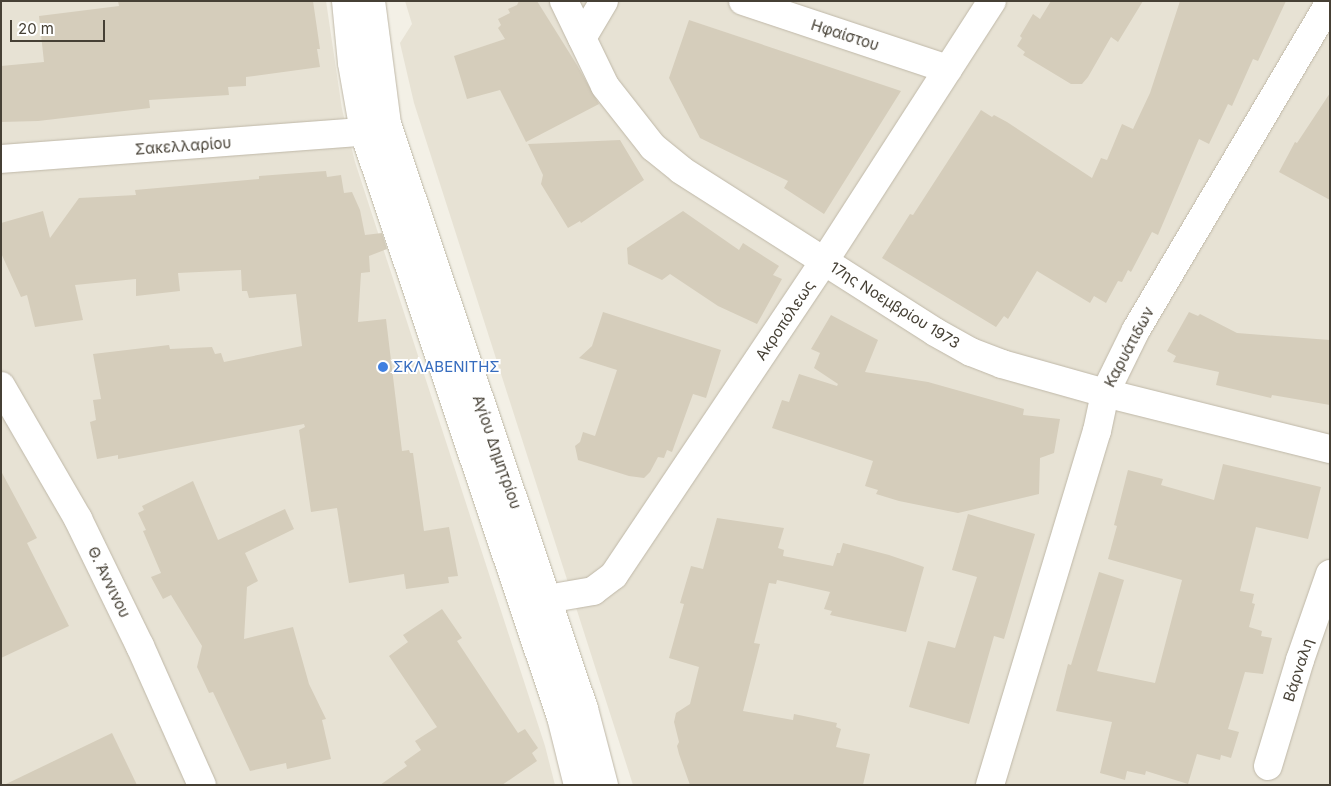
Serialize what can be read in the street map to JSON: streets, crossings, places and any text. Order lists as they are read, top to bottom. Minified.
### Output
{"streets":{"street":["Ηφαίστου","Σακελλαρίου","17ης Νοεμβρίου 1973","Ακροπόλεως","Καρυάτιδων","Αγίου Δημητρίου","Θ. Άννινου","Βάρναλη"]},"crossings":[["Ηφαίστου","Ακροπόλεως"],["Σακελλαρίου","Αγίου Δημητρίου"],["17ης Νοεμβρίου 1973","Ακροπόλεως"],["17ης Νοεμβρίου 1973","Καρυάτιδων"],["Ακροπόλεως","Αγίου Δημητρίου"]],"places":["ΣΚΛΑΒΕΝΙΤΗΣ"],"scale_bar":"20 m"}
